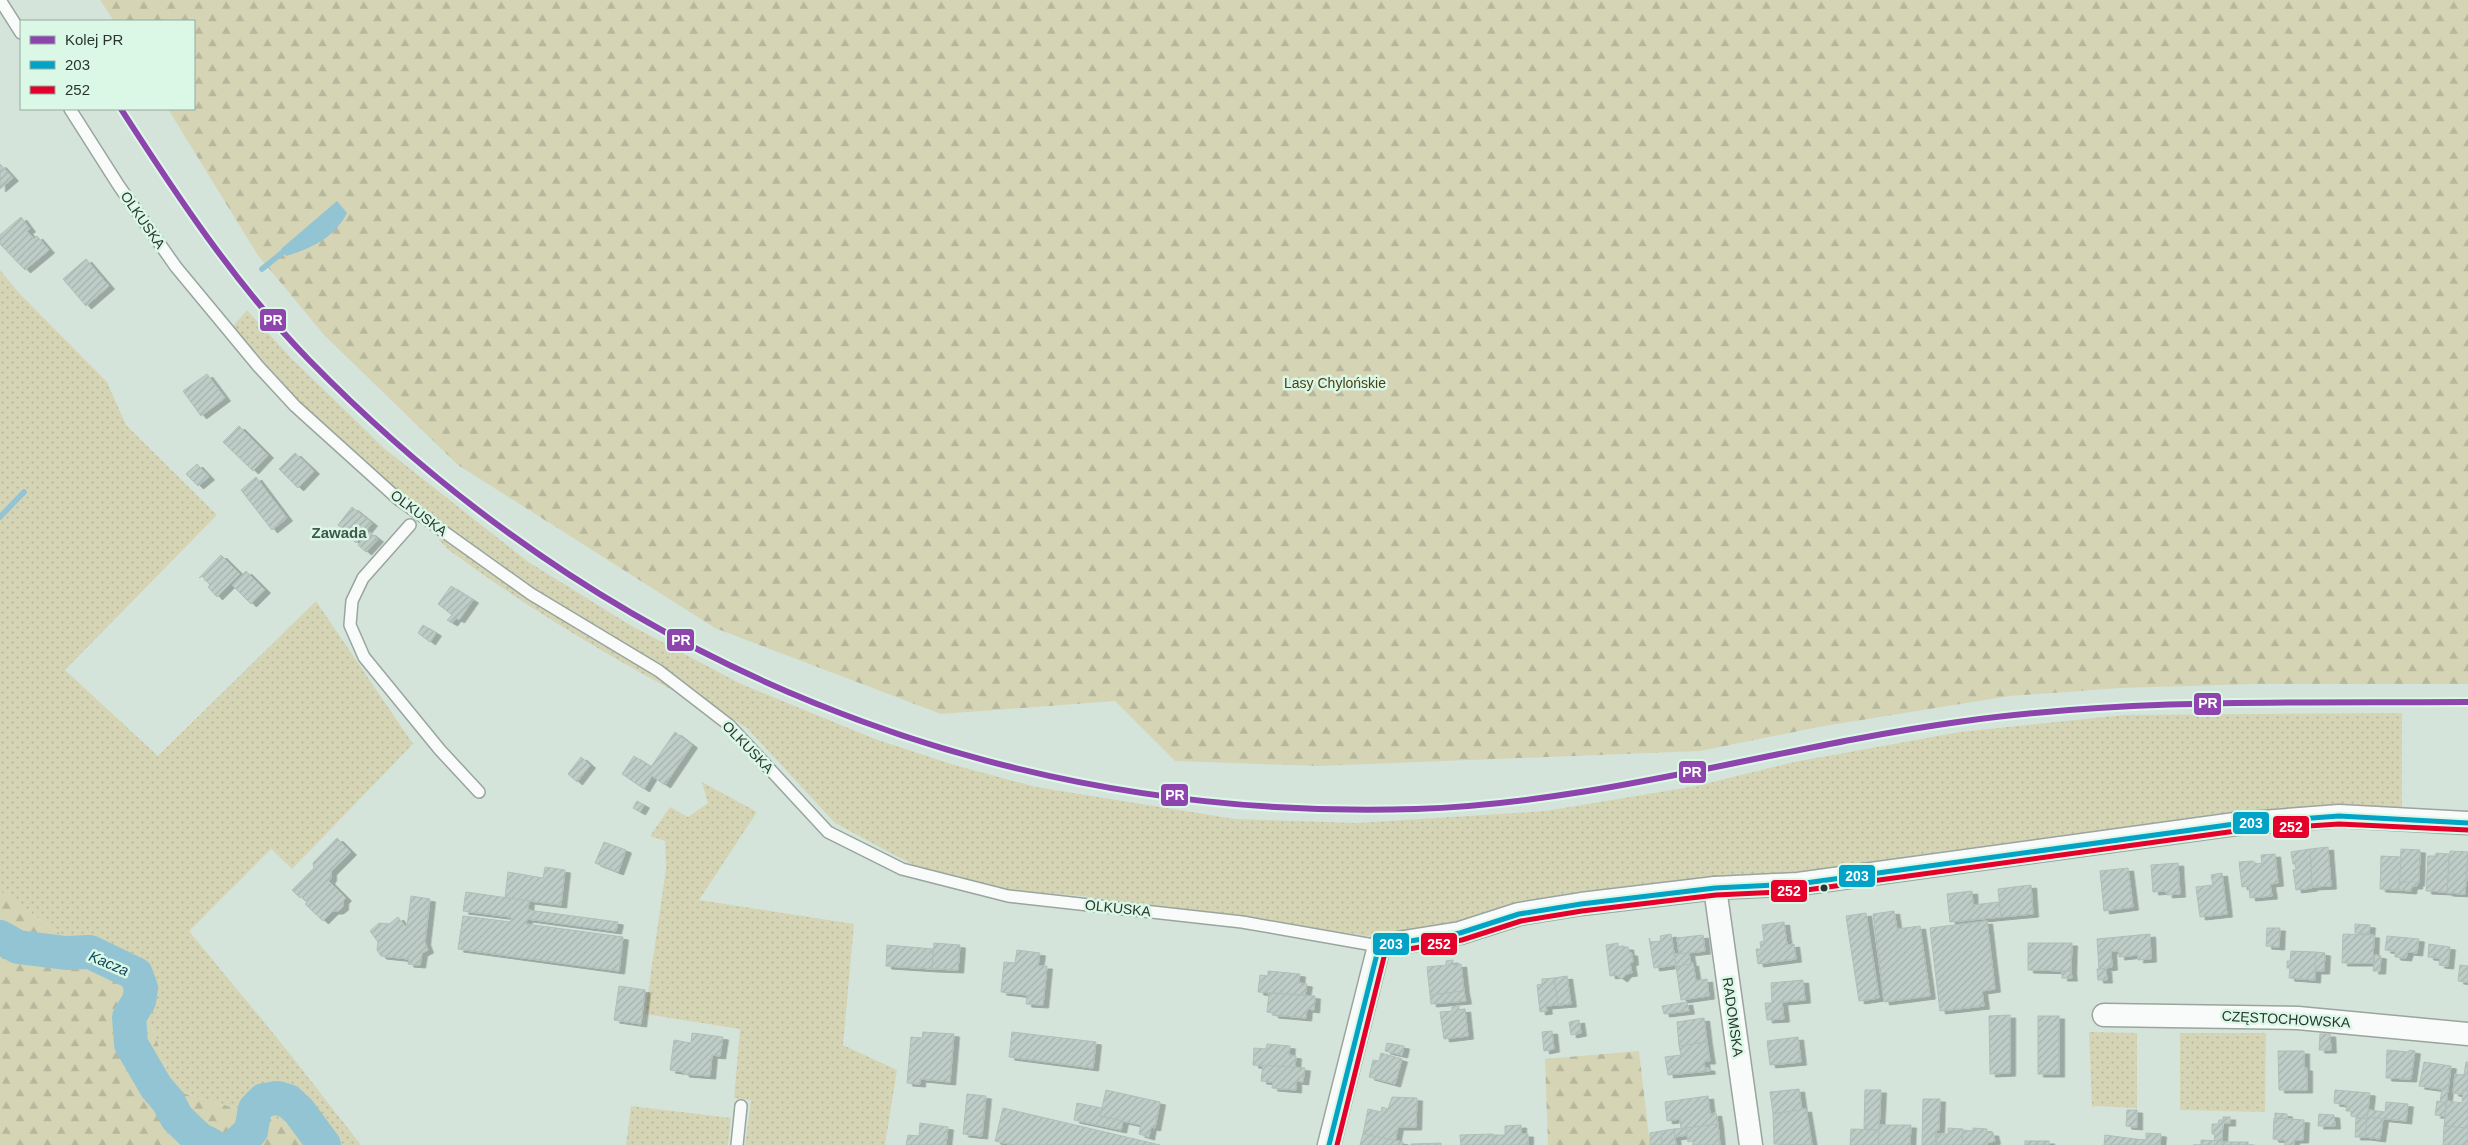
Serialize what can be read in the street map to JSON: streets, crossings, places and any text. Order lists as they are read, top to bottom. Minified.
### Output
{"streets":{"street":["OLKUSKA","RADOMSKA","CZĘSTOCHOWSKA"]},"crossings":[["OLKUSKA","RADOMSKA"]],"districts":["Zawada"],"water":["Kacza"],"parks":["Lasy Chylońskie"],"lines":["rail line PR","transit line 203","transit line 252"],"legend":["Kolej PR","203","252"]}
